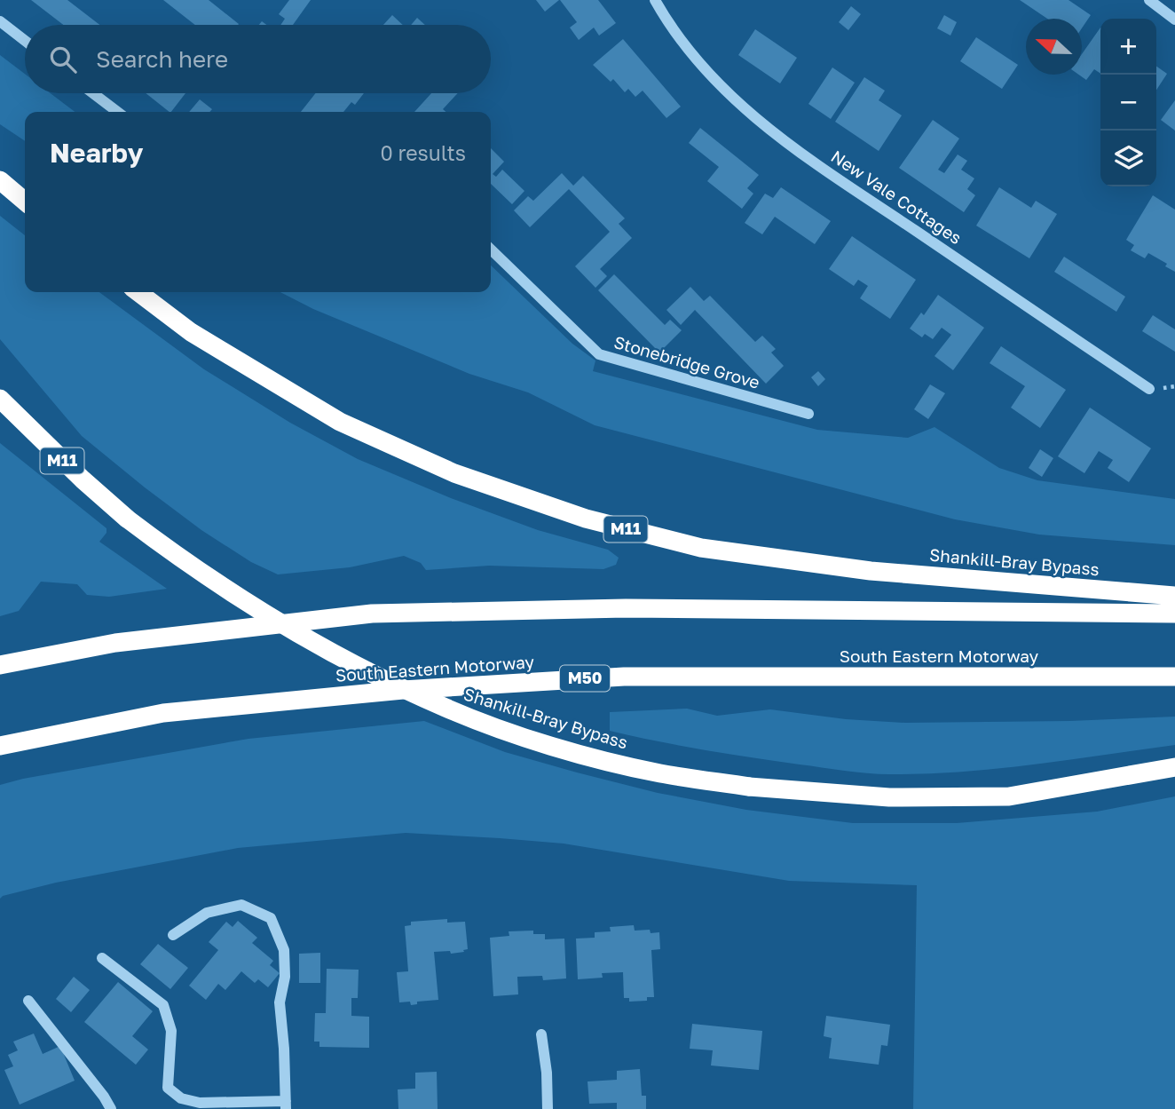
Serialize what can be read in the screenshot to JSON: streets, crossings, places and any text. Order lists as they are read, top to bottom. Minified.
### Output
{"streets":{"highway":["M11","Shankill-Bray Bypass","South Eastern Motorway","M50"],"street":["New Vale Cottages","Stonebridge Grove"]},"north":"left","page":{"map_buttons":["+","−"],"search":"Search here","heading":["Nearby","0 results"]}}
